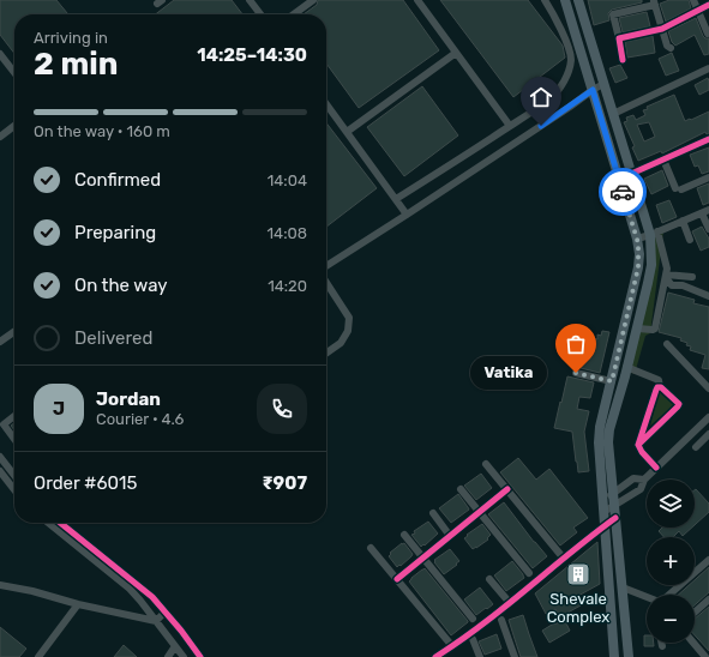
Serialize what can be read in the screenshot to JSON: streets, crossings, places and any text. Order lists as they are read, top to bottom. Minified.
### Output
{"places":{"other":["Vatika"],"building":["Shevale Complex"]},"page":{"heading":["2 min","Arriving in","14:25–14:30"],"panel":["Jordan","Courier · 4.6","Order #6015","₹907"],"bar":"On the way · 160 m","list":[["Confirmed","14:04"],["Preparing","14:08"],["On the way","14:20"],"Delivered"],"bubble":"Vatika","round":"J","map_buttons":["+","−"]}}
